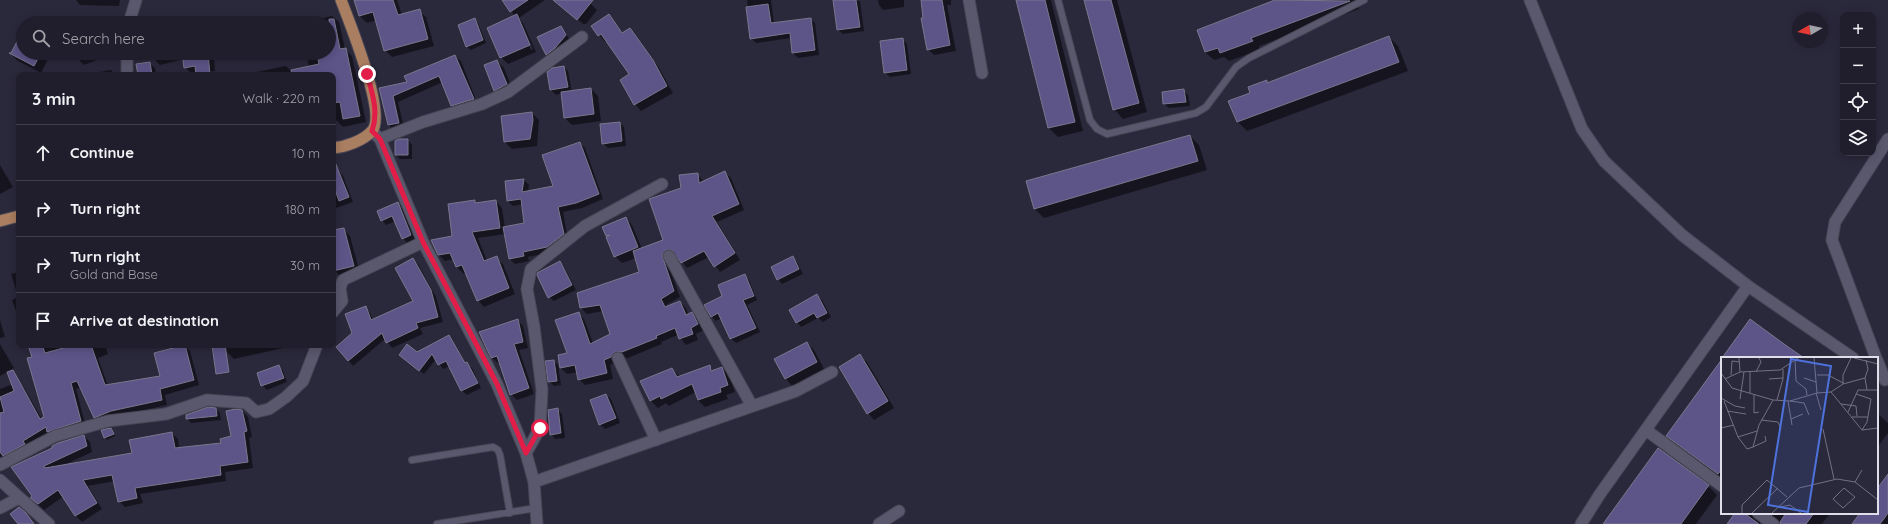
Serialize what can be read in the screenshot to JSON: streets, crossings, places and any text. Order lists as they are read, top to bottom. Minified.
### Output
{"north":"left","page":{"map_buttons":["+","−"],"search":"Search here","heading":["3 min","Walk · 220 m"],"list":[["Continue","10 m"],["Turn right","180 m"],["Turn right","Gold and Base","30 m"],"Arrive at destination"]}}
